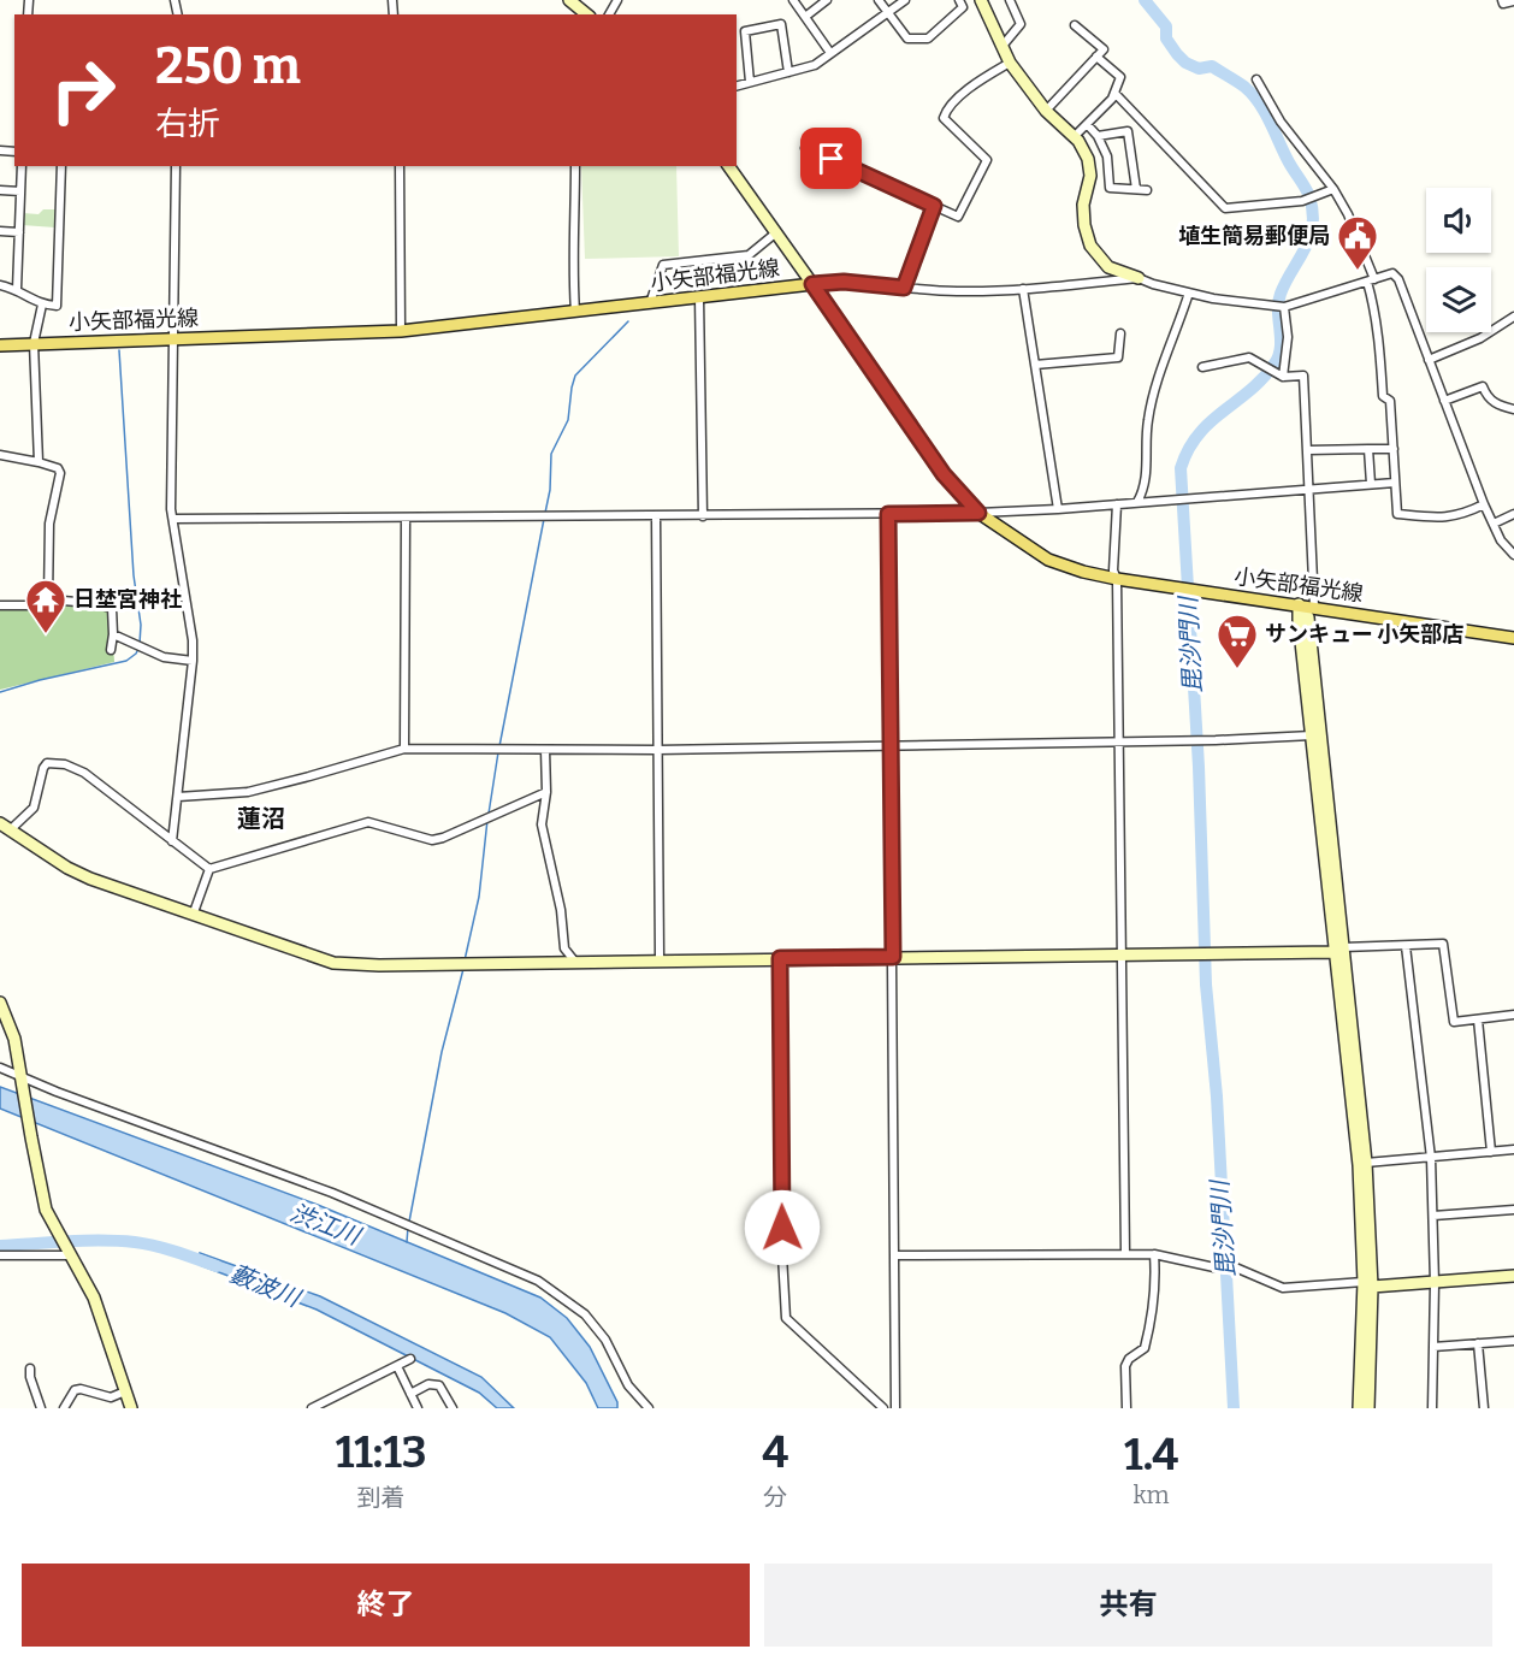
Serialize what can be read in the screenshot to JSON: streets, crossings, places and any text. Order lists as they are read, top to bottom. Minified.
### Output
{"streets":{"main road":["小矢部福光線"]},"districts":["蓮沼"],"water":["毘沙門川","渋江川","藪波川"],"places":{"public building":["埴生簡易郵便局"],"temple":["日埜宮神社"],"supermarket":["サンキュー 小矢部店"]},"page":{"turn":["250 m","右折"],"eta":["11:13","到着","4","分","1.4","km"],"buttons":["終了","共有"]}}
